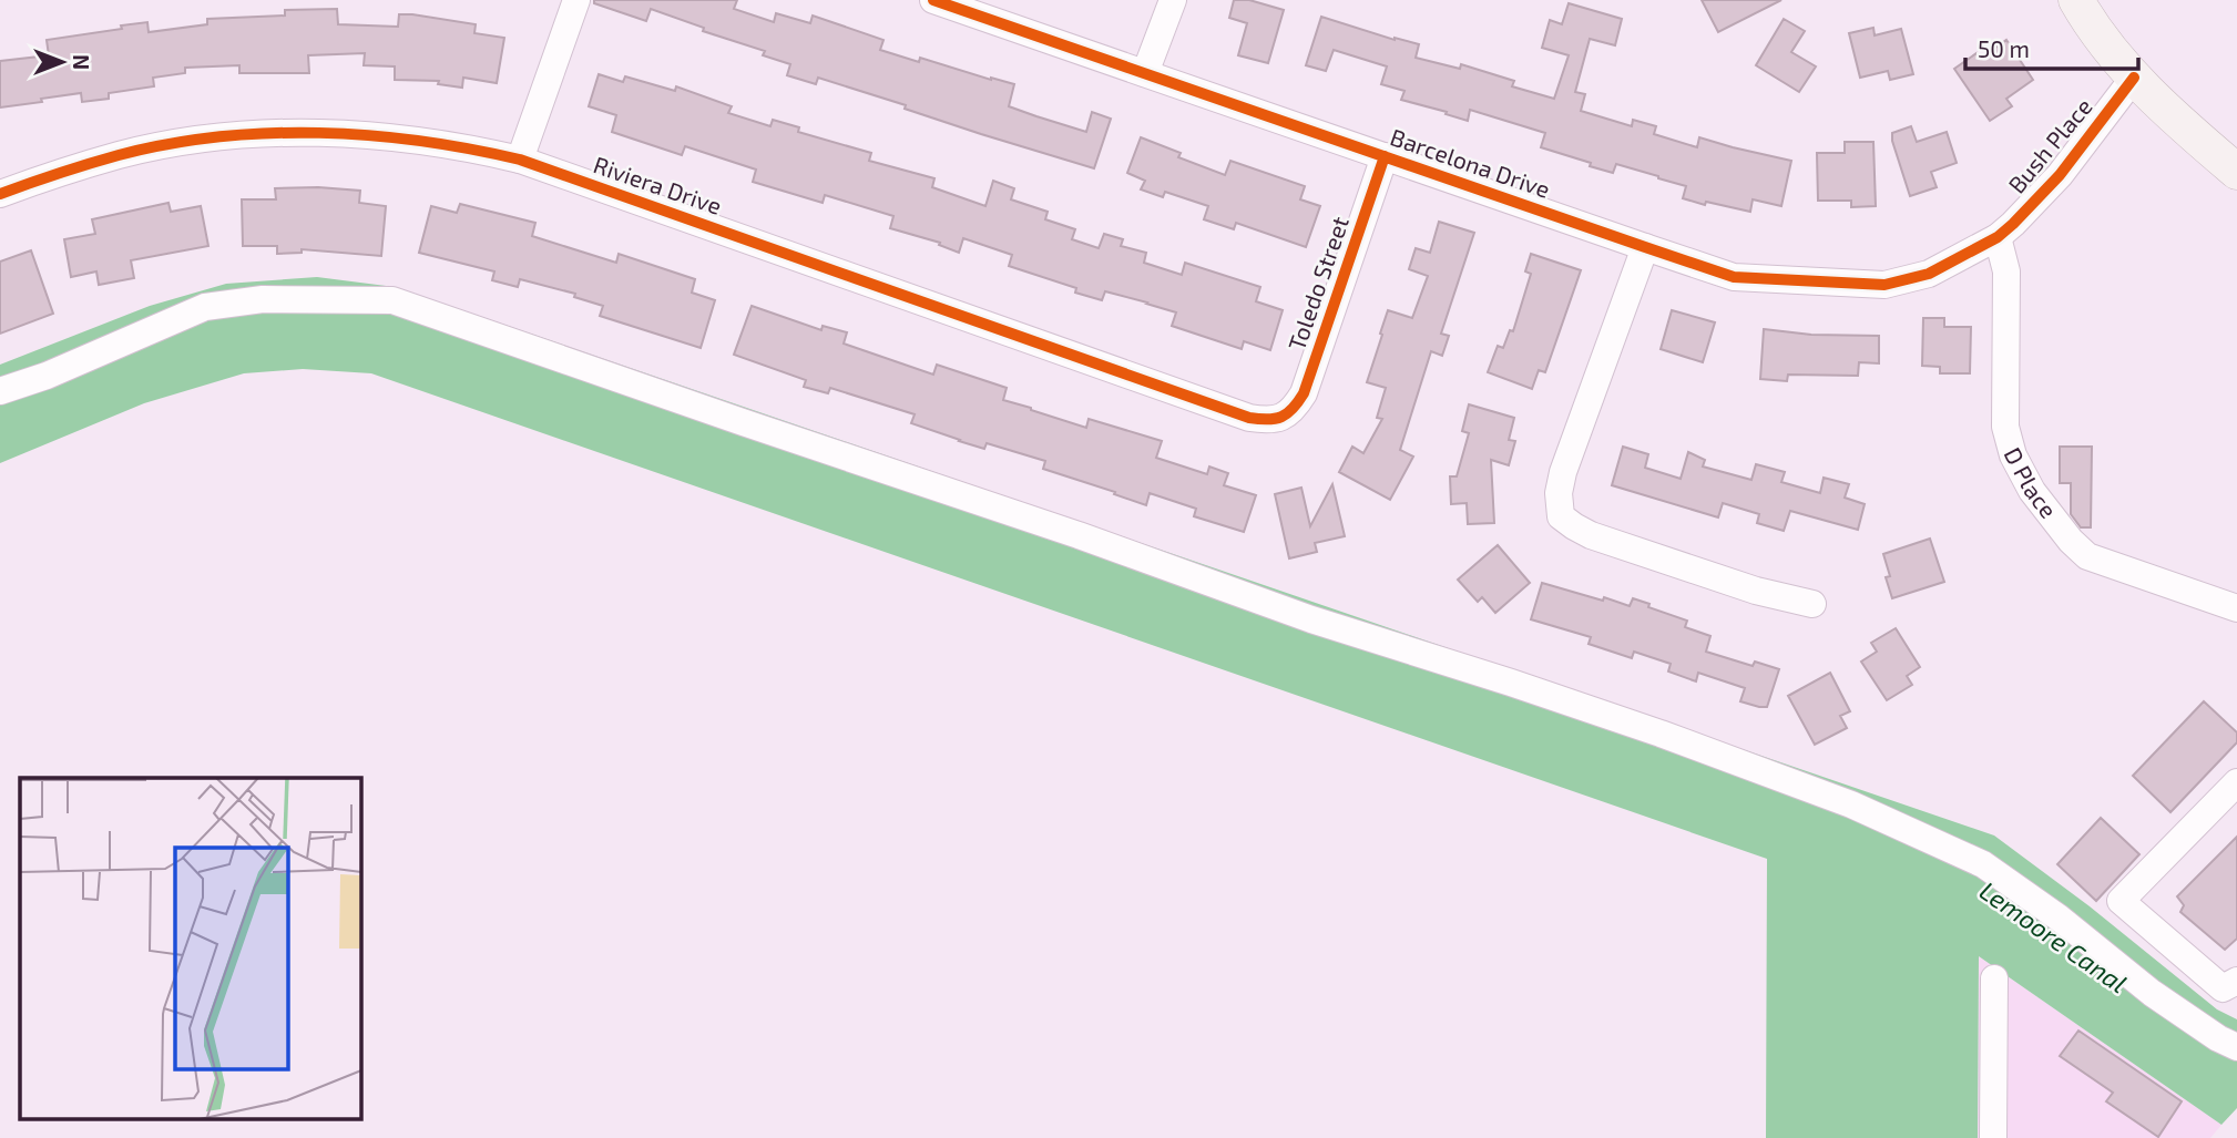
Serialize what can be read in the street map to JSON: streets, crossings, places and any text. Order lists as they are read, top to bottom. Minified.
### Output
{"streets":{"street":["Bush Place","Barcelona Drive","Riviera Drive","Toledo Street","D Place"]},"crossings":[["Bush Place","Barcelona Drive"],["Bush Place","D Place"],["Barcelona Drive","Toledo Street"],["Barcelona Drive","D Place"],["Riviera Drive","Toledo Street"]],"water":["Lemoore Canal"],"scale_bar":"50 m","north":"right"}
